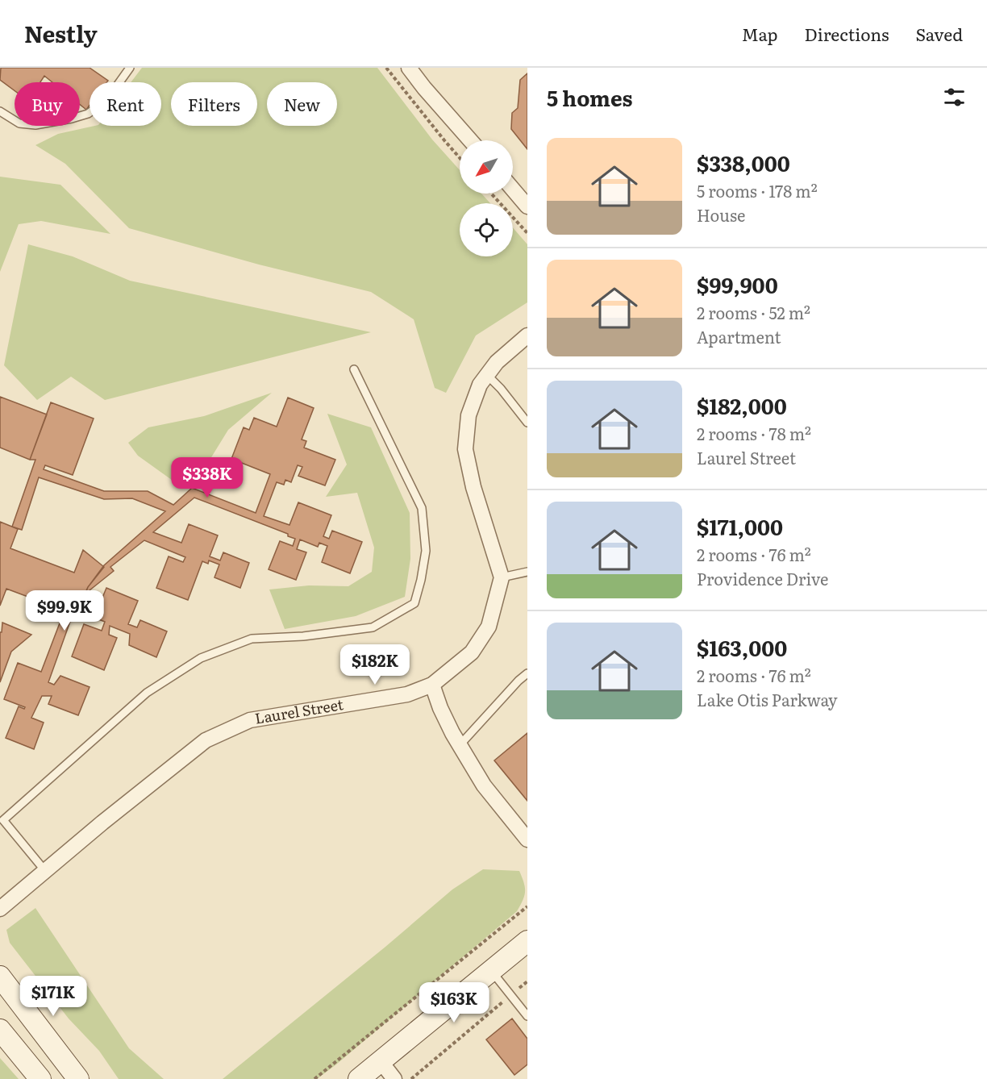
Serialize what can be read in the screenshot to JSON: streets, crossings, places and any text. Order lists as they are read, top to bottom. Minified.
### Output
{"streets":{"street":["Laurel Street"]},"north":"bottom left","page":{"header":"Nestly","nav":["Map","Directions","Saved"],"heading":"5 homes","chip":["Buy","Rent","Filters","New"],"list":[{"name":"$338,000","note":"5 rooms · 178 m² · House"},{"name":"$99,900","note":"2 rooms · 52 m² · Apartment"},{"name":"$182,000","note":"2 rooms · 78 m² · Laurel Street"},{"name":"$171,000","note":"2 rooms · 76 m² · Providence Drive"},{"name":"$163,000","note":"2 rooms · 76 m² · Lake Otis Parkway"}],"price":["$338K","$99.9K","$182K","$171K","$163K"]}}
